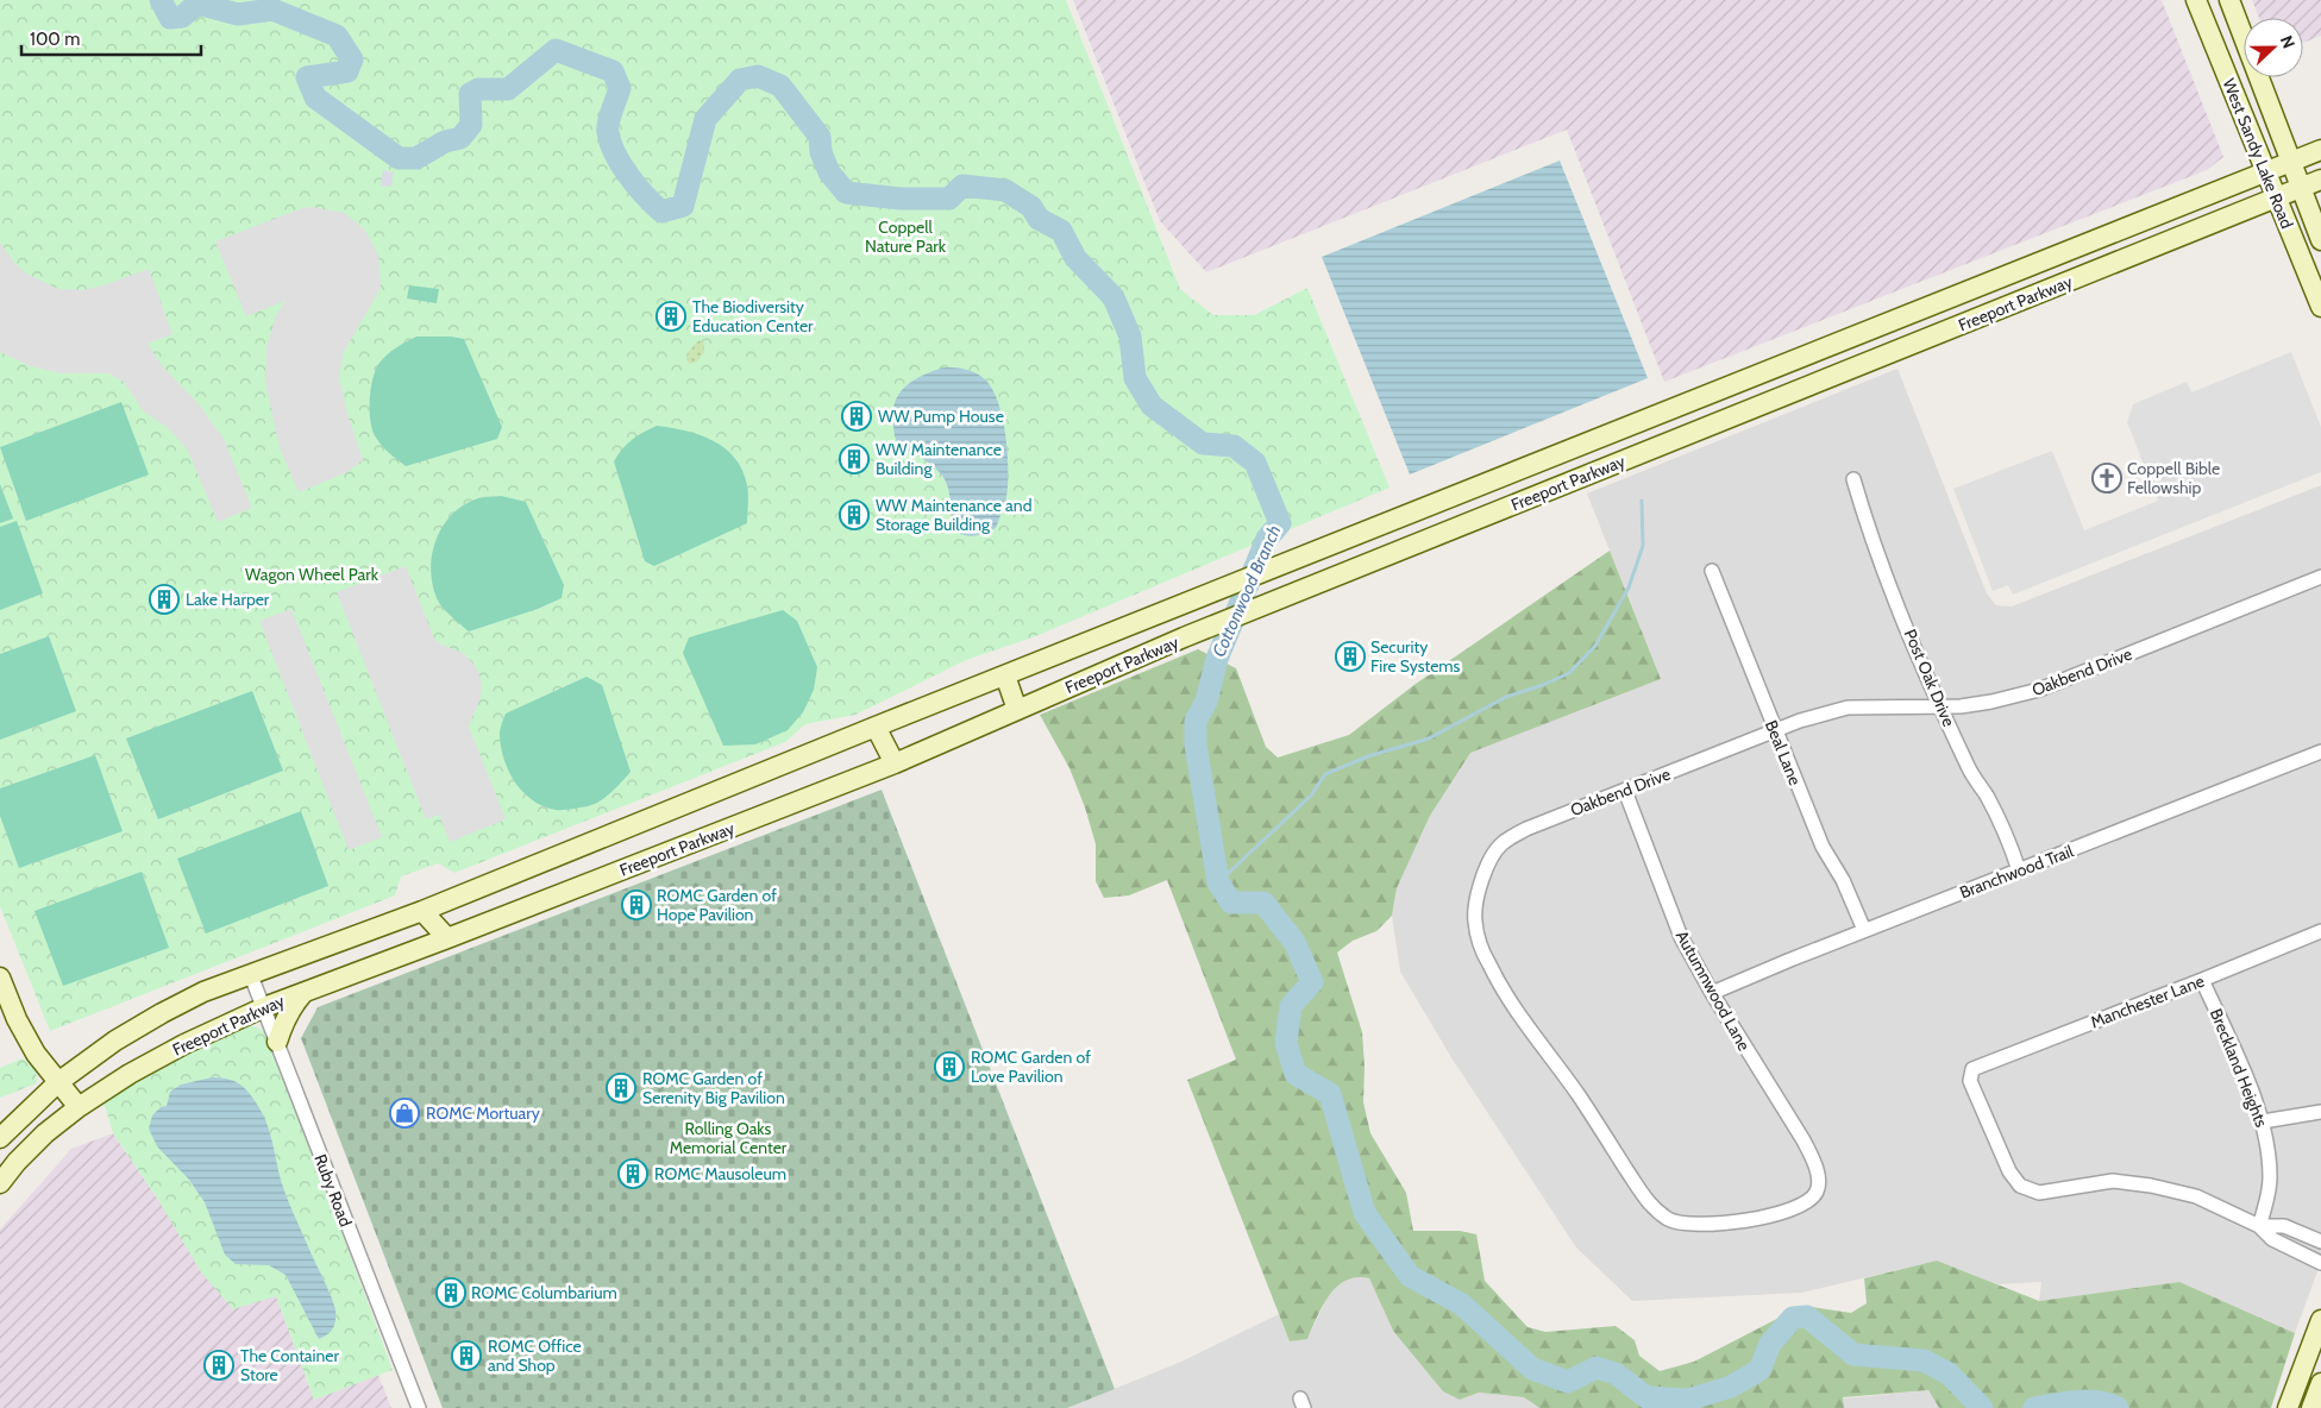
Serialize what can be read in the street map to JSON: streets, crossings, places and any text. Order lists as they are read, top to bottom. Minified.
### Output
{"streets":{"main road":["West Sandy Lake Road","Freeport Parkway"],"street":["Oakbend Drive","Post Oak Drive","Beal Lane","Branchwood Trail","Autumnwood Lane","Manchester Lane","Breckland Heights","Ruby Road"]},"crossings":[["West Sandy Lake Road","Freeport Parkway"],["Freeport Parkway","Ruby Road"],["Oakbend Drive","Post Oak Drive"],["Oakbend Drive","Beal Lane"],["Oakbend Drive","Autumnwood Lane"],["Post Oak Drive","Branchwood Trail"],["Beal Lane","Branchwood Trail"],["Branchwood Trail","Autumnwood Lane"],["Manchester Lane","Breckland Heights"]],"water":["Cottonwood Branch"],"parks":["Coppell Nature Park","Wagon Wheel Park","Rolling Oaks Memorial Center"],"places":{"building":["The Biodiversity Education Center","WW Pump House","WW Maintenance Building","WW Maintenance and Storage Building","Lake Harper","Security Fire Systems","ROMC Garden of Hope Pavilion","ROMC Garden of Love Pavilion","ROMC Garden of Serenity Big Pavilion","ROMC Mausoleum","ROMC Columbarium","ROMC Office and Shop","The Container Store"],"church":["Coppell Bible Fellowship"],"shop":["ROMC Mortuary"]},"scale_bar":"100 m","north":"right"}
